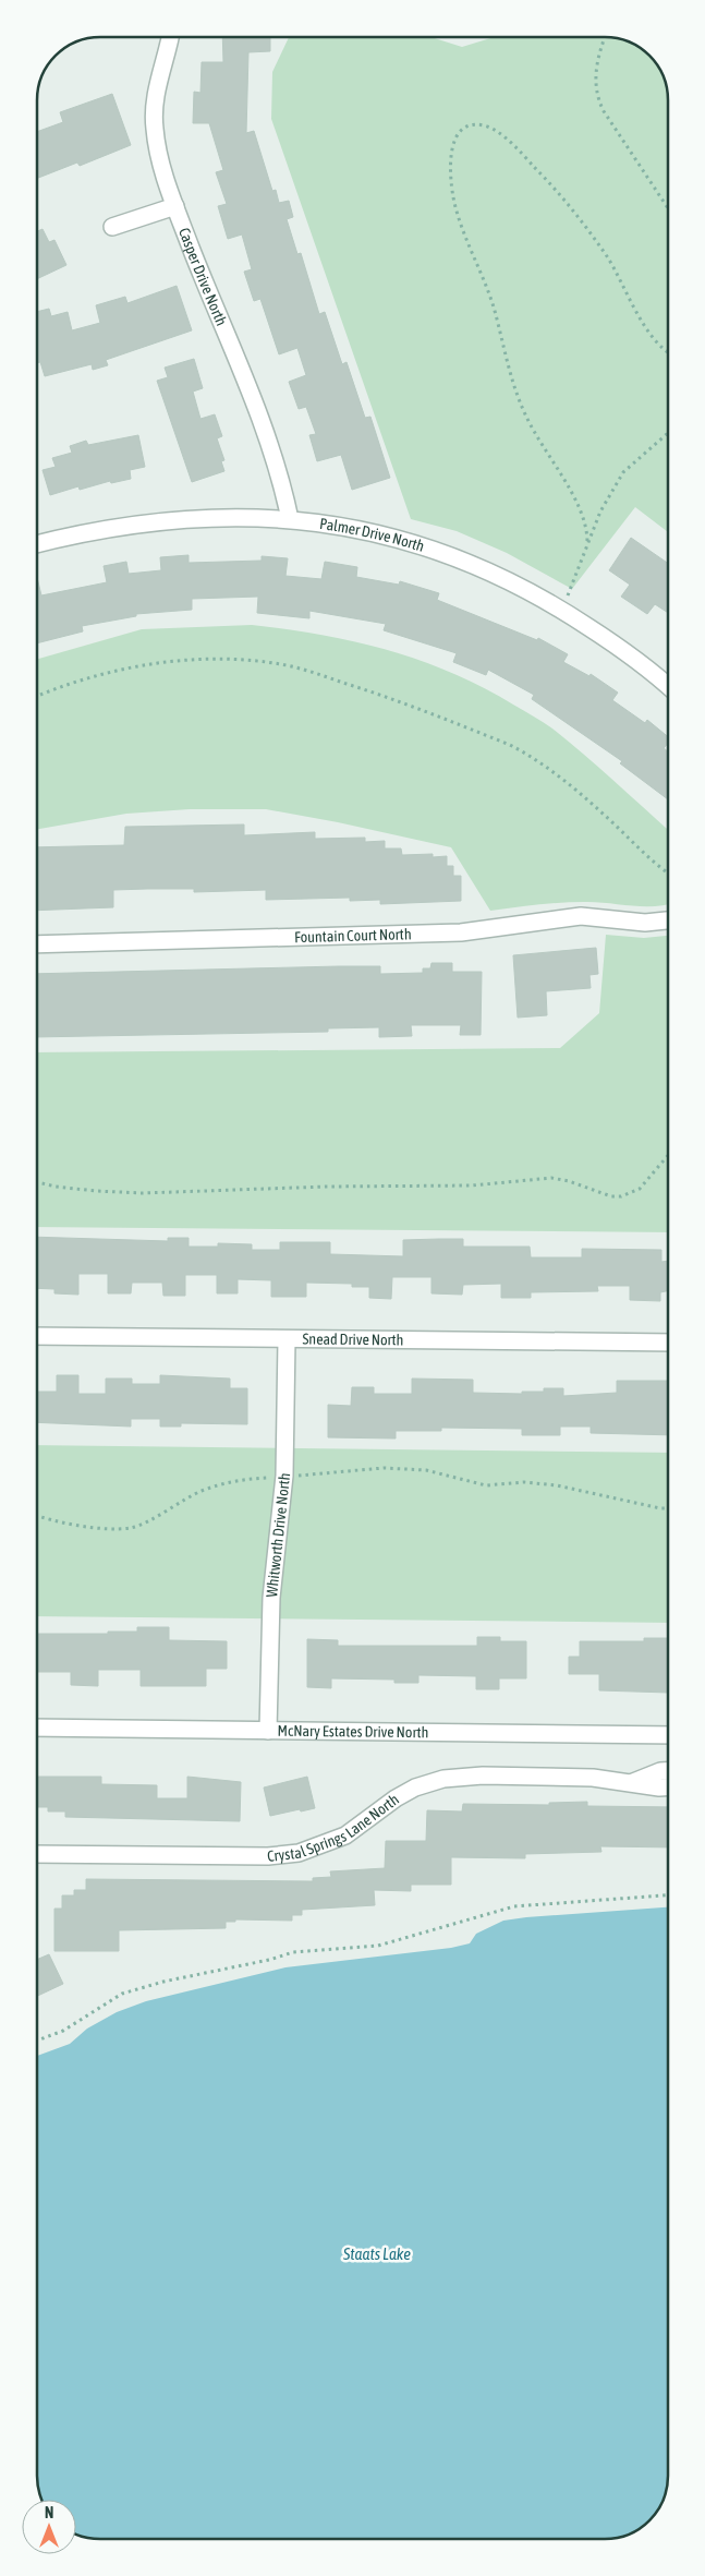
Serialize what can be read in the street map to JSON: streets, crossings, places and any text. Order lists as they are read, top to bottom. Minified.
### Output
{"streets":{"street":["Casper Drive North","Palmer Drive North","Fountain Court North","Snead Drive North","Whitworth Drive North","McNary Estates Drive North","Crystal Springs Lane North"]},"crossings":[["Casper Drive North","Palmer Drive North"],["Snead Drive North","Whitworth Drive North"],["Whitworth Drive North","McNary Estates Drive North"]],"water":["Staats Lake"],"north":"top"}
